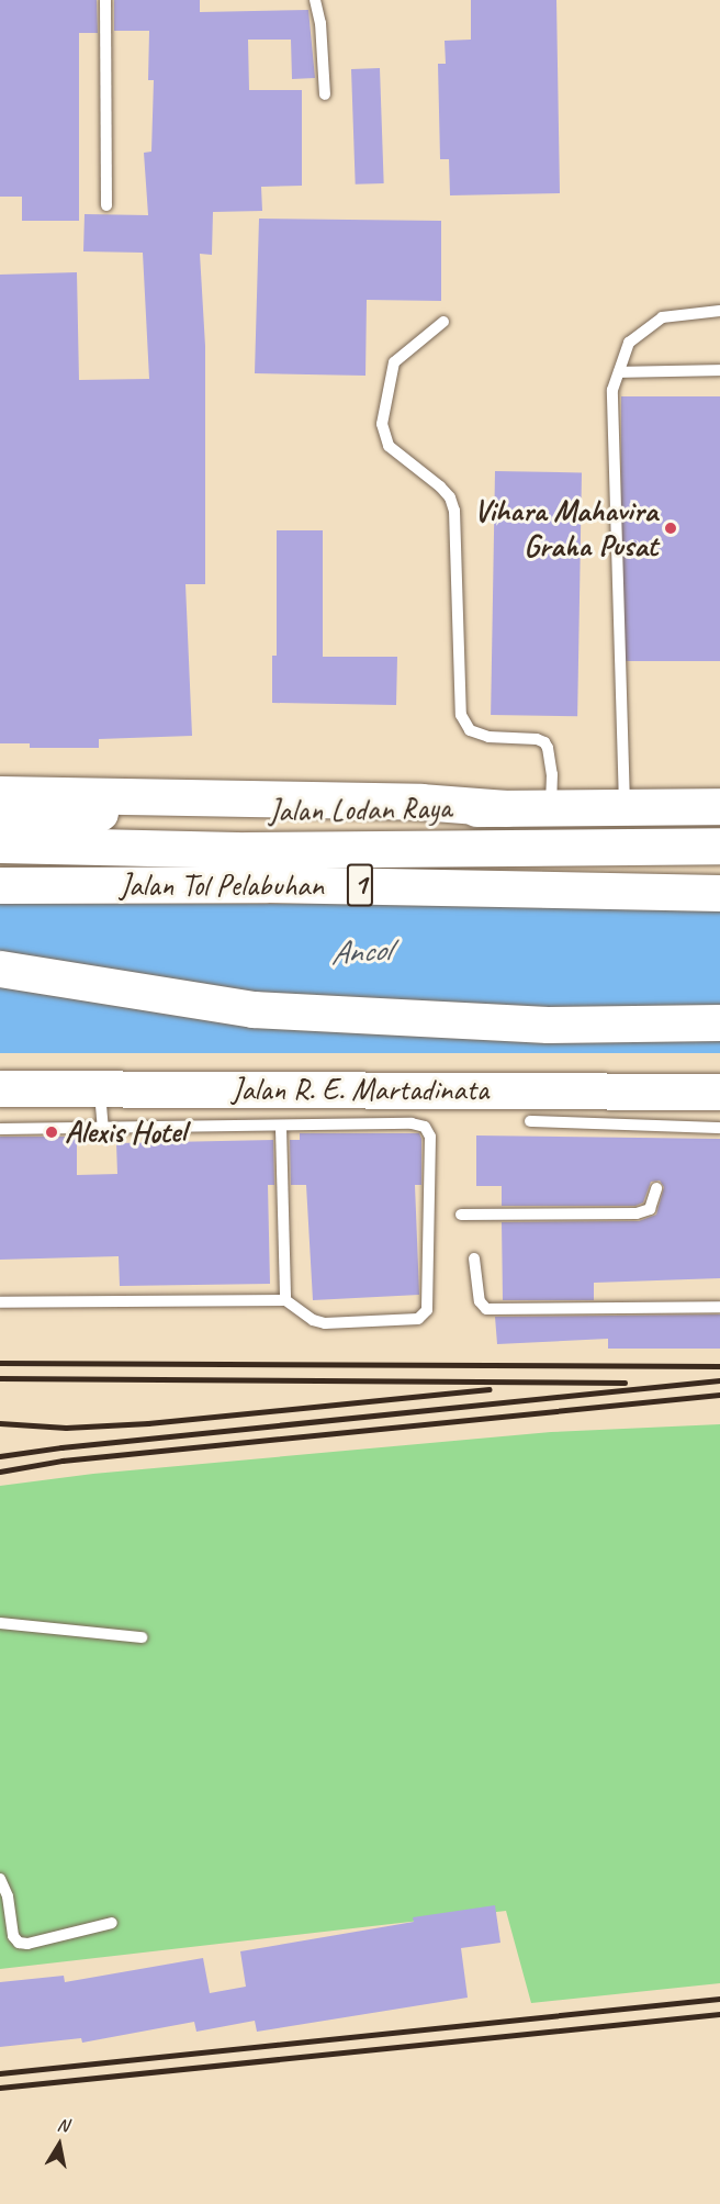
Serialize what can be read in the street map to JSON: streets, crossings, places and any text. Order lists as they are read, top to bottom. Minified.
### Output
{"streets":{"highway":["Jalan Lodan Raya","Jalan Tol Pelabuhan","1","Jalan R. E. Martadinata"]},"water":["Ancol"],"places":["Vihara Mahavira Graha Pusat","Alexis Hotel"],"north":"top"}
